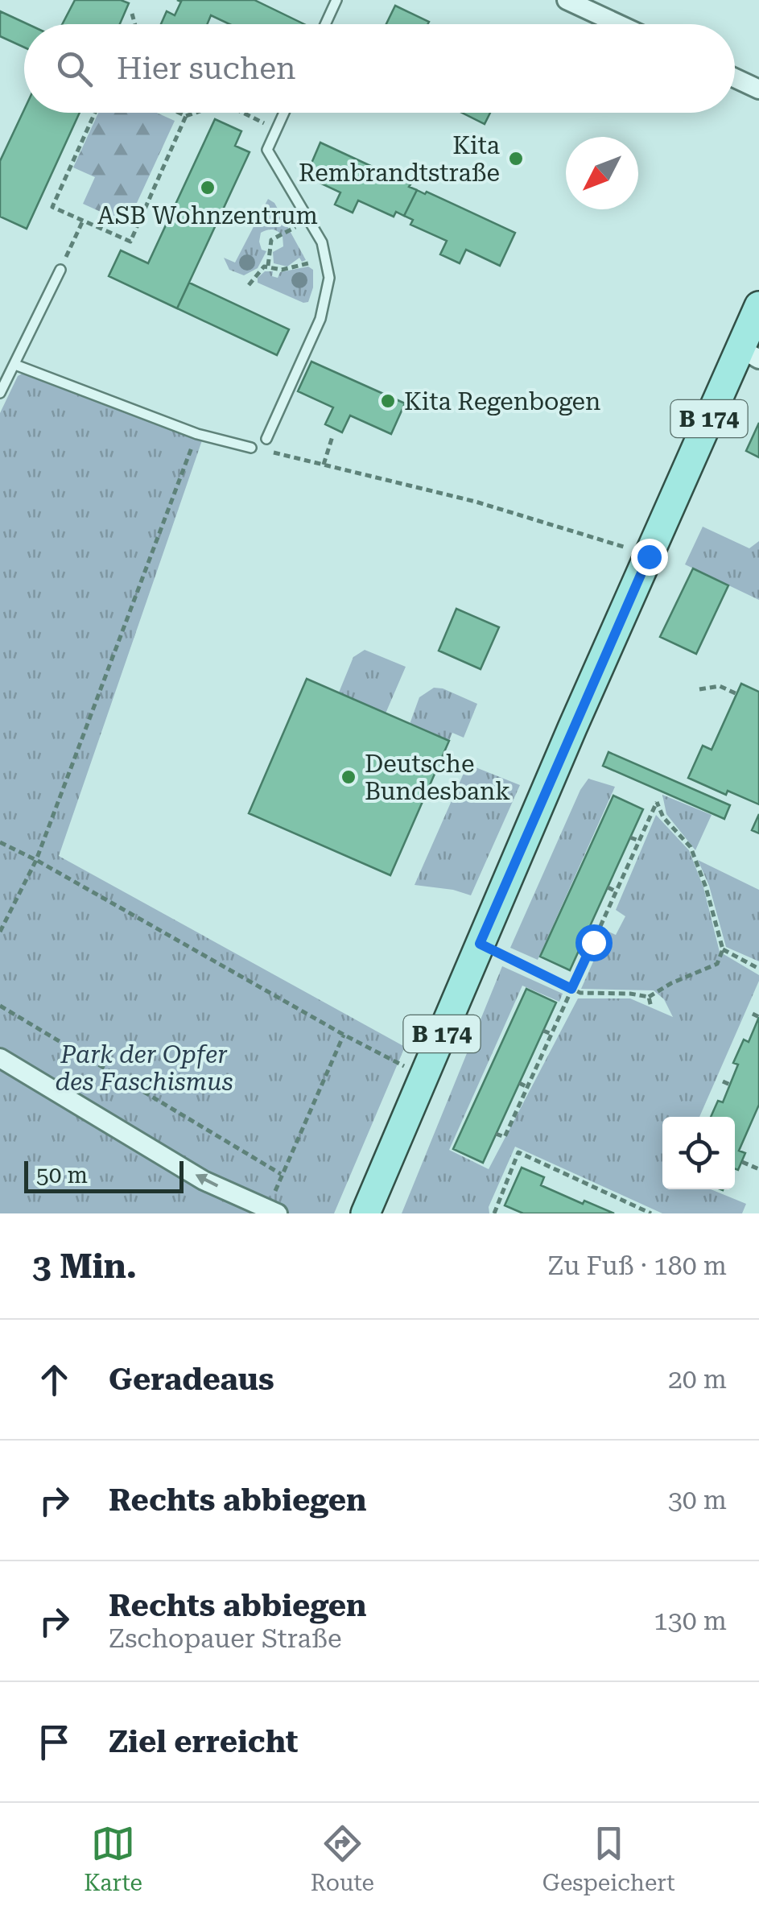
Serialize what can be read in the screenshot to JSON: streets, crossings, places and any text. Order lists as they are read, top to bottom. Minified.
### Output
{"streets":{"main road":["B 174"]},"parks":["Park der Opfer des Faschismus"],"places":["Kita Rembrandtstraße","ASB Wohnzentrum","Kita Regenbogen","Deutsche Bundesbank"],"scale_bar":"50 m","north":"bottom left","page":{"search":"Hier suchen","scale":"50 m","heading":["3 Min.","Zu Fuß · 180 m"],"list":[["Geradeaus","20 m"],["Rechts abbiegen","30 m"],["Rechts abbiegen","Zschopauer Straße","130 m"],"Ziel erreicht"],"nav":["Karte","Route","Gespeichert"]}}
